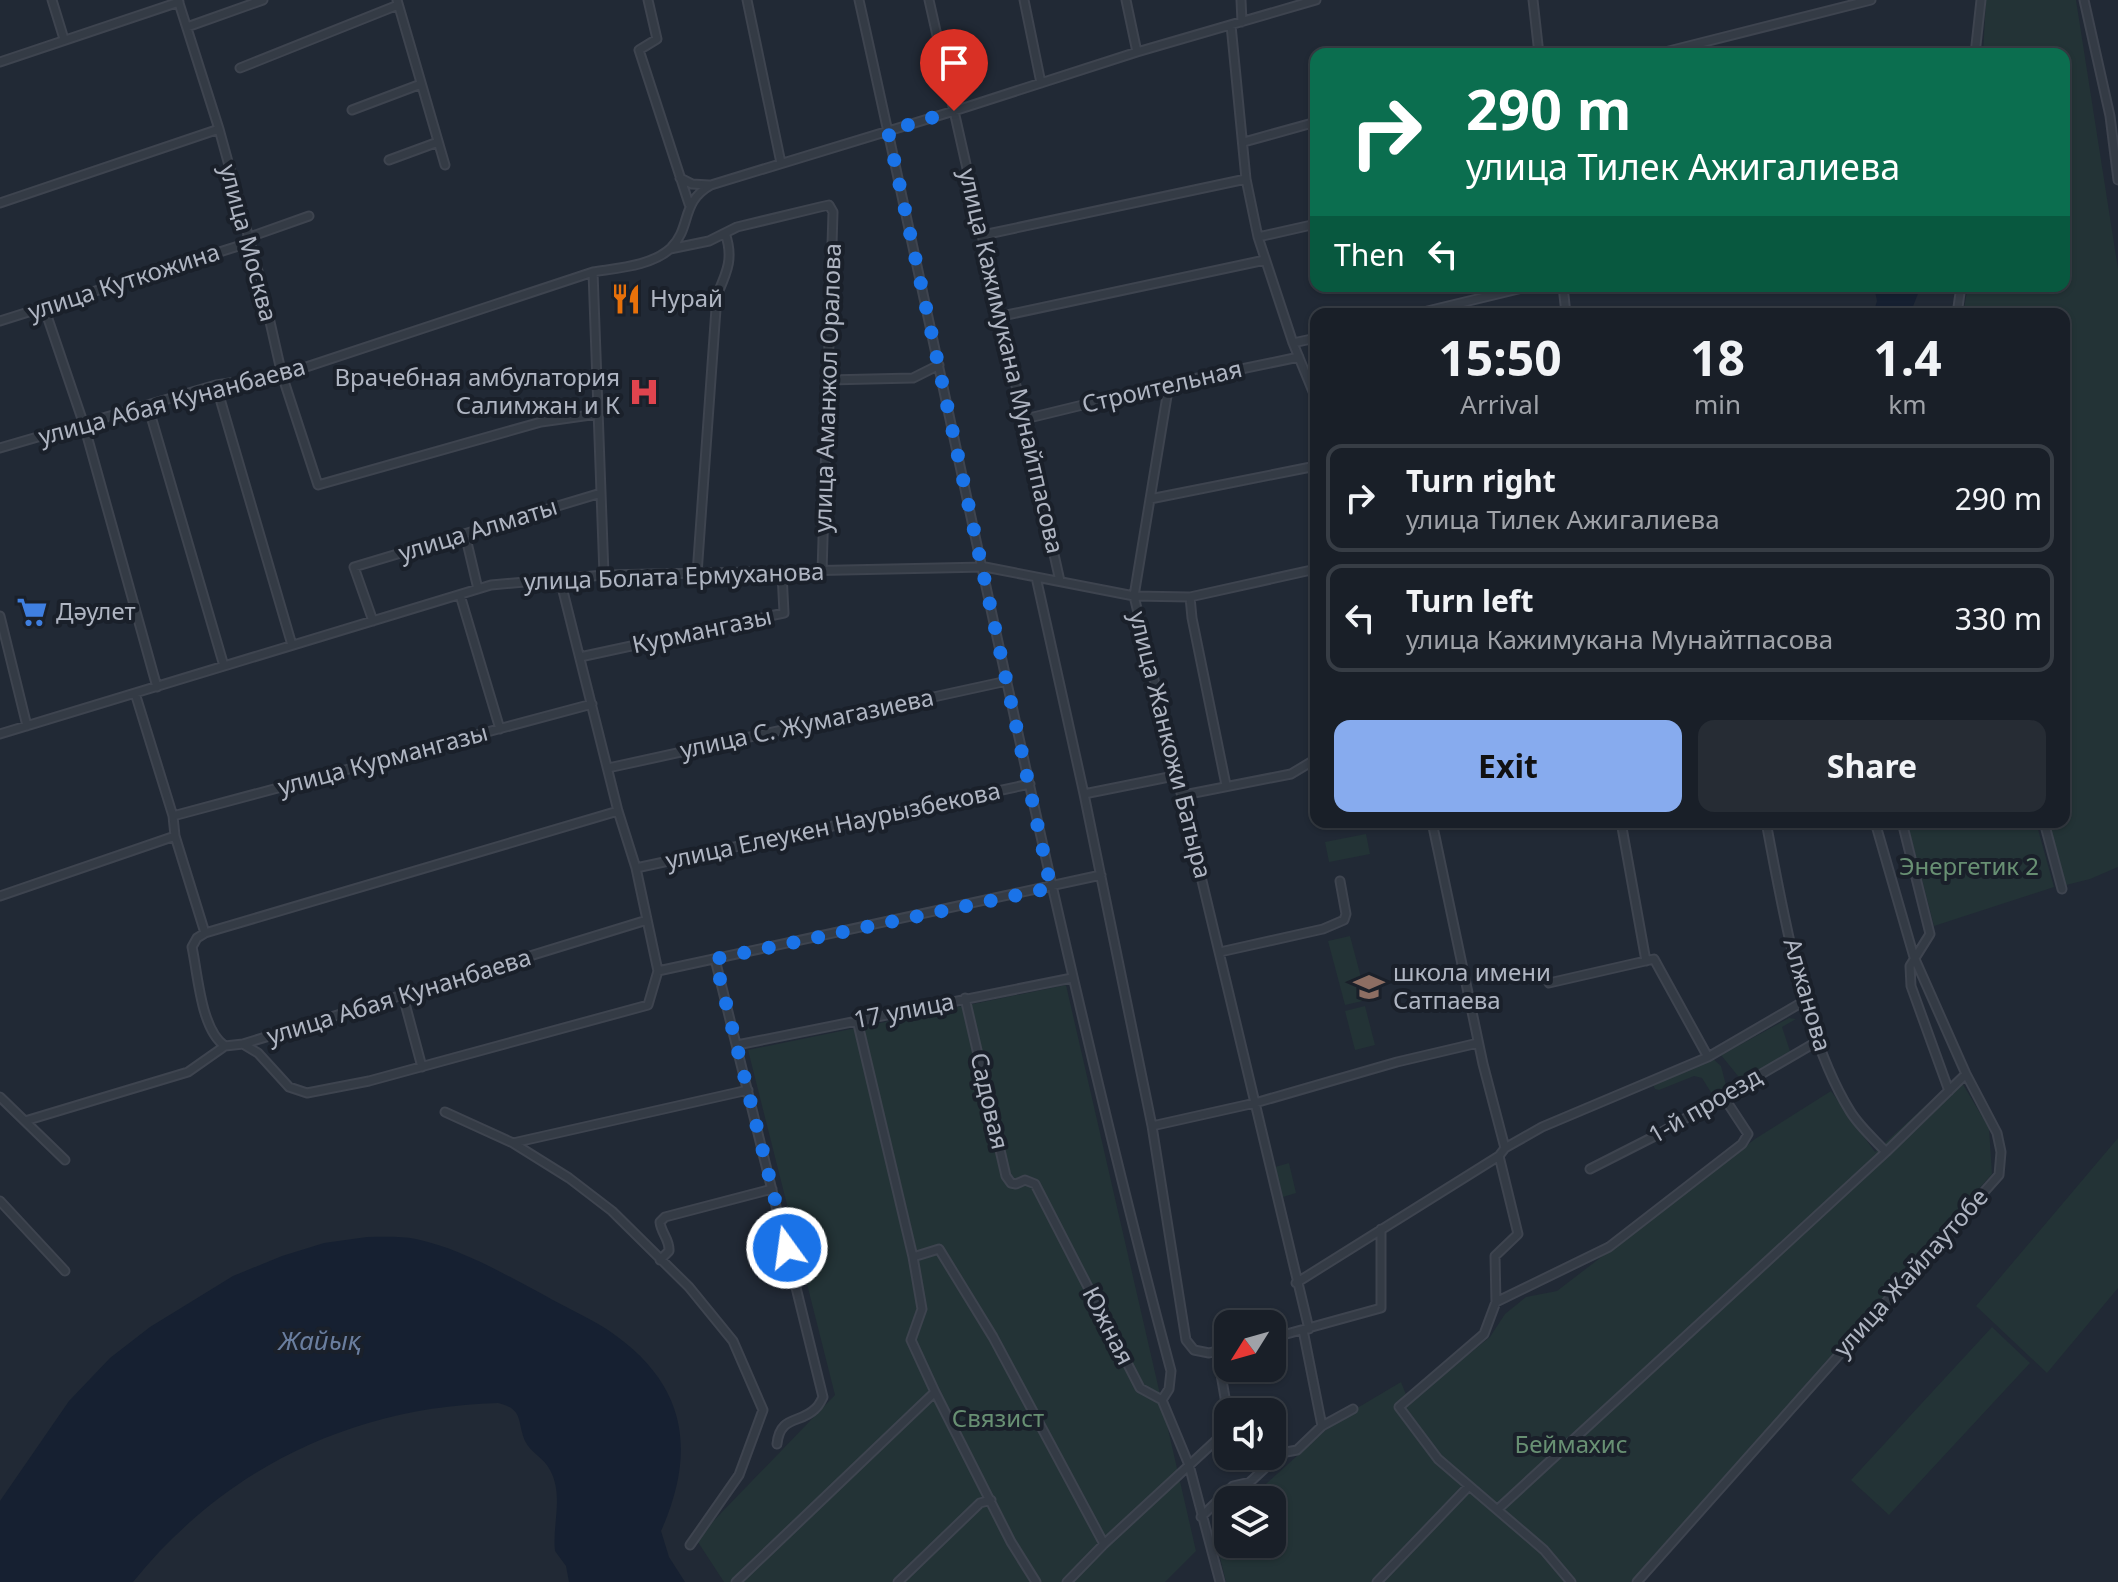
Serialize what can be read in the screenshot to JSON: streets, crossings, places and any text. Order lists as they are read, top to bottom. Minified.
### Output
{"streets":{"street":["улица Москва","улица Куткожина","улица Кажимукана Мунайтпасова","Строительная","улица Аманжол Оралова","улица Абая Кунанбаева","улица Алматы","улица Болата Ермуханова","Курмангазы","улица С. Жумагазиева","улица Жанкожи Батыра","улица Курмангазы","улица Елеукен Наурызбекова","Алжанова","17 улица","Садовая","1-й проезд","улица Жайлаутобе","Южная"]},"crossings":[["улица Москва","улица Куткожина"],["улица Москва","улица Абая Кунанбаева"],["улица Кажимукана Мунайтпасова","Строительная"],["улица Кажимукана Мунайтпасова","улица Болата Ермуханова"],["Строительная","улица Жанкожи Батыра"],["улица Аманжол Оралова","улица Абая Кунанбаева"],["улица Аманжол Оралова","улица Болата Ермуханова"],["улица Алматы","улица Болата Ермуханова"],["улица Болата Ермуханова","Курмангазы"],["улица Болата Ермуханова","улица Жанкожи Батыра"],["Алжанова","1-й проезд"],["17 улица","Садовая"],["Садовая","Южная"]],"water":["Жайық"],"parks":["Энергетик 2","Связист","Беймахис"],"places":{"restaurant":["Нурай"],"hospital":["Врачебная амбулатория Салимжан и К"],"supermarket":["Дәулет"],"school or university":["школа имени Сатпаева"]},"north":"bottom left","page":{"turn":["290 m","улица Тилек Ажигалиева"],"then":"Then","eta":["15:50","Arrival","18","min","1.4","km"],"list":[{"name":"Turn right","note":"улица Тилек Ажигалиева","value":"290 m"},{"name":"Turn left","note":"улица Кажимукана Мунайтпасова","value":"330 m"}],"buttons":["Exit","Share"]}}
